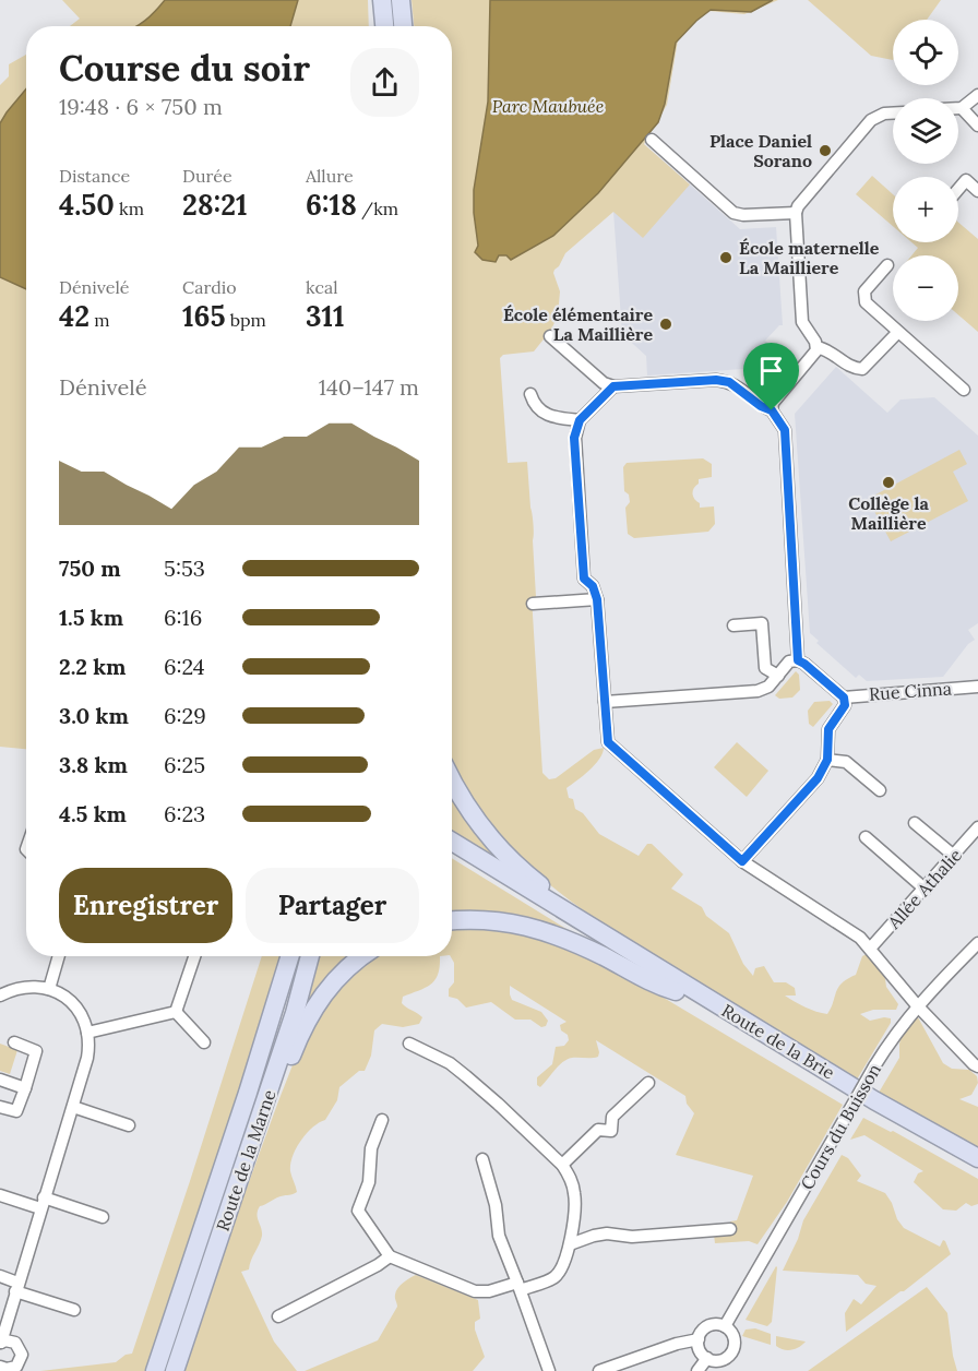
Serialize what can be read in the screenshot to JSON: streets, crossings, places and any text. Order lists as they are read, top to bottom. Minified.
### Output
{"streets":{"highway":["Route de la Brie","Route de la Marne"],"street":["Rue Cinna","Allée Athalie","Cours du Buisson"]},"parks":["Parc Maubuée"],"places":["Place Daniel Sorano","École maternelle La Mailliere","École élémentaire La Maillière","Collège la Maillière"],"page":{"map_buttons":["+","−"],"heading":["Course du soir","19:48 · 6 × 750 m"],"stats":[["Distance","4.50 km"],["Durée","28:21"],["Allure","6:18 /km"],["Dénivelé","42 m"],["Cardio","165 bpm"],["kcal","311"]],"chart":["Dénivelé","140–147 m"],"list":[{"name":"750 m","note":"5:53"},{"name":"1.5 km","note":"6:16"},{"name":"2.2 km","note":"6:24"},{"name":"3.0 km","note":"6:29"},{"name":"3.8 km","note":"6:25"},{"name":"4.5 km","note":"6:23"}],"buttons":["Enregistrer","Partager"]}}
